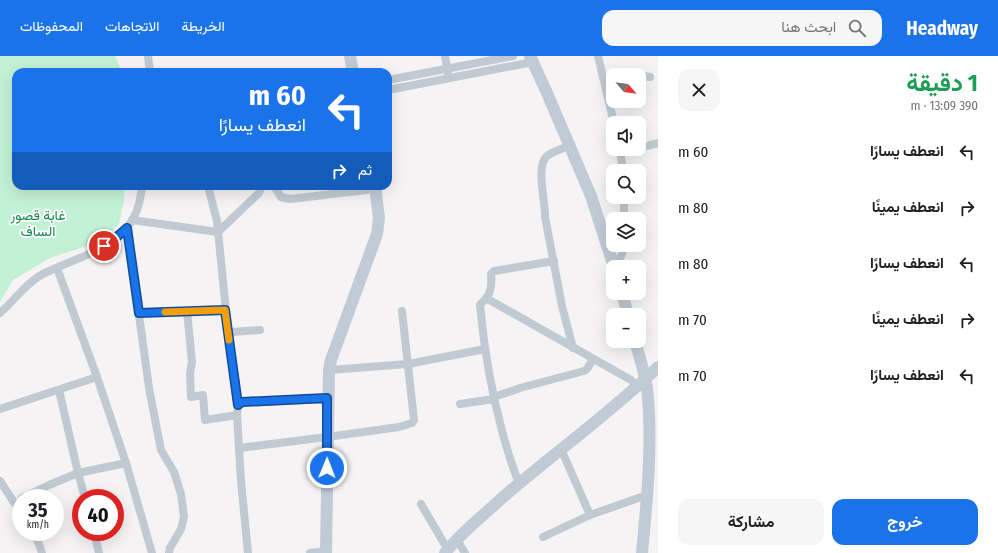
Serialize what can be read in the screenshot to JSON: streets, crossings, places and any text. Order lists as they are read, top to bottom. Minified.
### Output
{"parks":["غابة قصور الساف"],"north":"bottom right","page":{"header":"Headway","search":"ابحث هنا","nav":["الخريطة","الاتجاهات","المحفوظات"],"heading":["1 دقيقة","390 m · 13:09"],"map_buttons":["+","−"],"turn":["60 m","انعطف يسارًا"],"list":[{"name":"انعطف يسارًا","value":"60 m"},{"name":"انعطف يمينًا","value":"80 m"},{"name":"انعطف يسارًا","value":"80 m"},{"name":"انعطف يمينًا","value":"70 m"},{"name":"انعطف يسارًا","value":"70 m"}],"then":"ثم","speed":"35 km/h","limit":"40","buttons":["خروج","مشاركة"]}}
